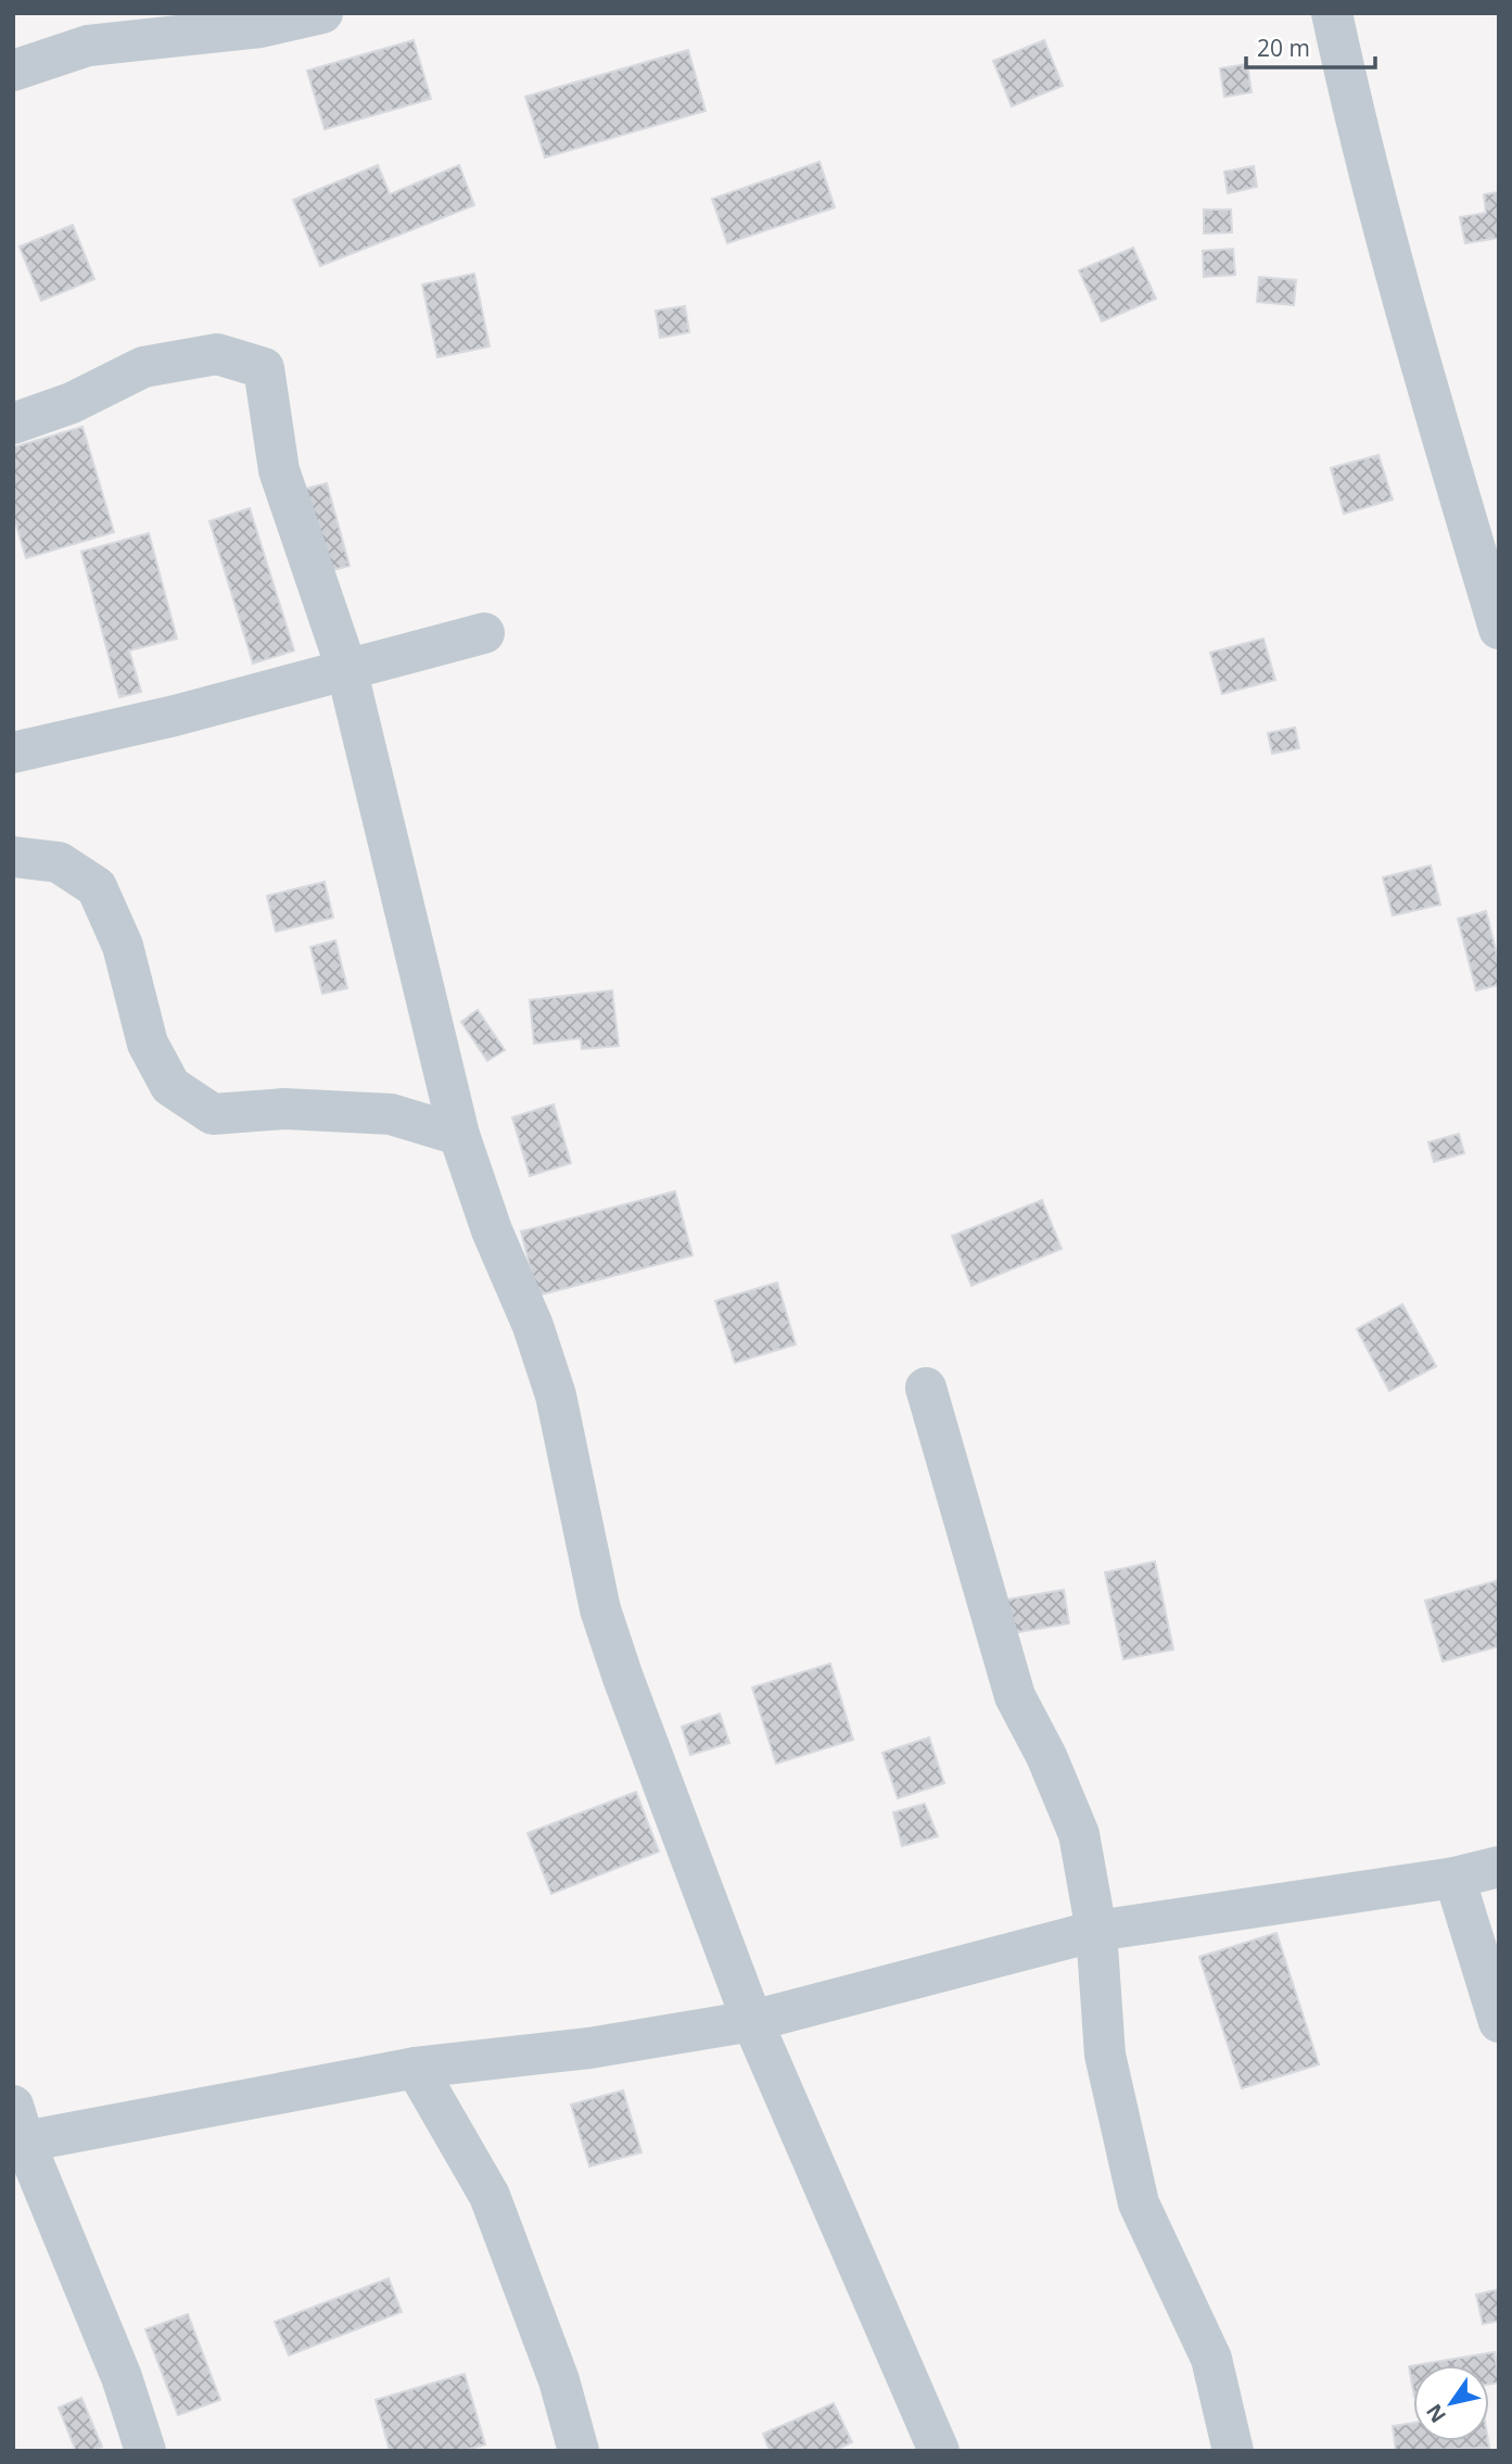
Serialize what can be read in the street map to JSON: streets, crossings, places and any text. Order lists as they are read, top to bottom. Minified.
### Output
{"scale_bar":"20 m","north":"bottom left"}
